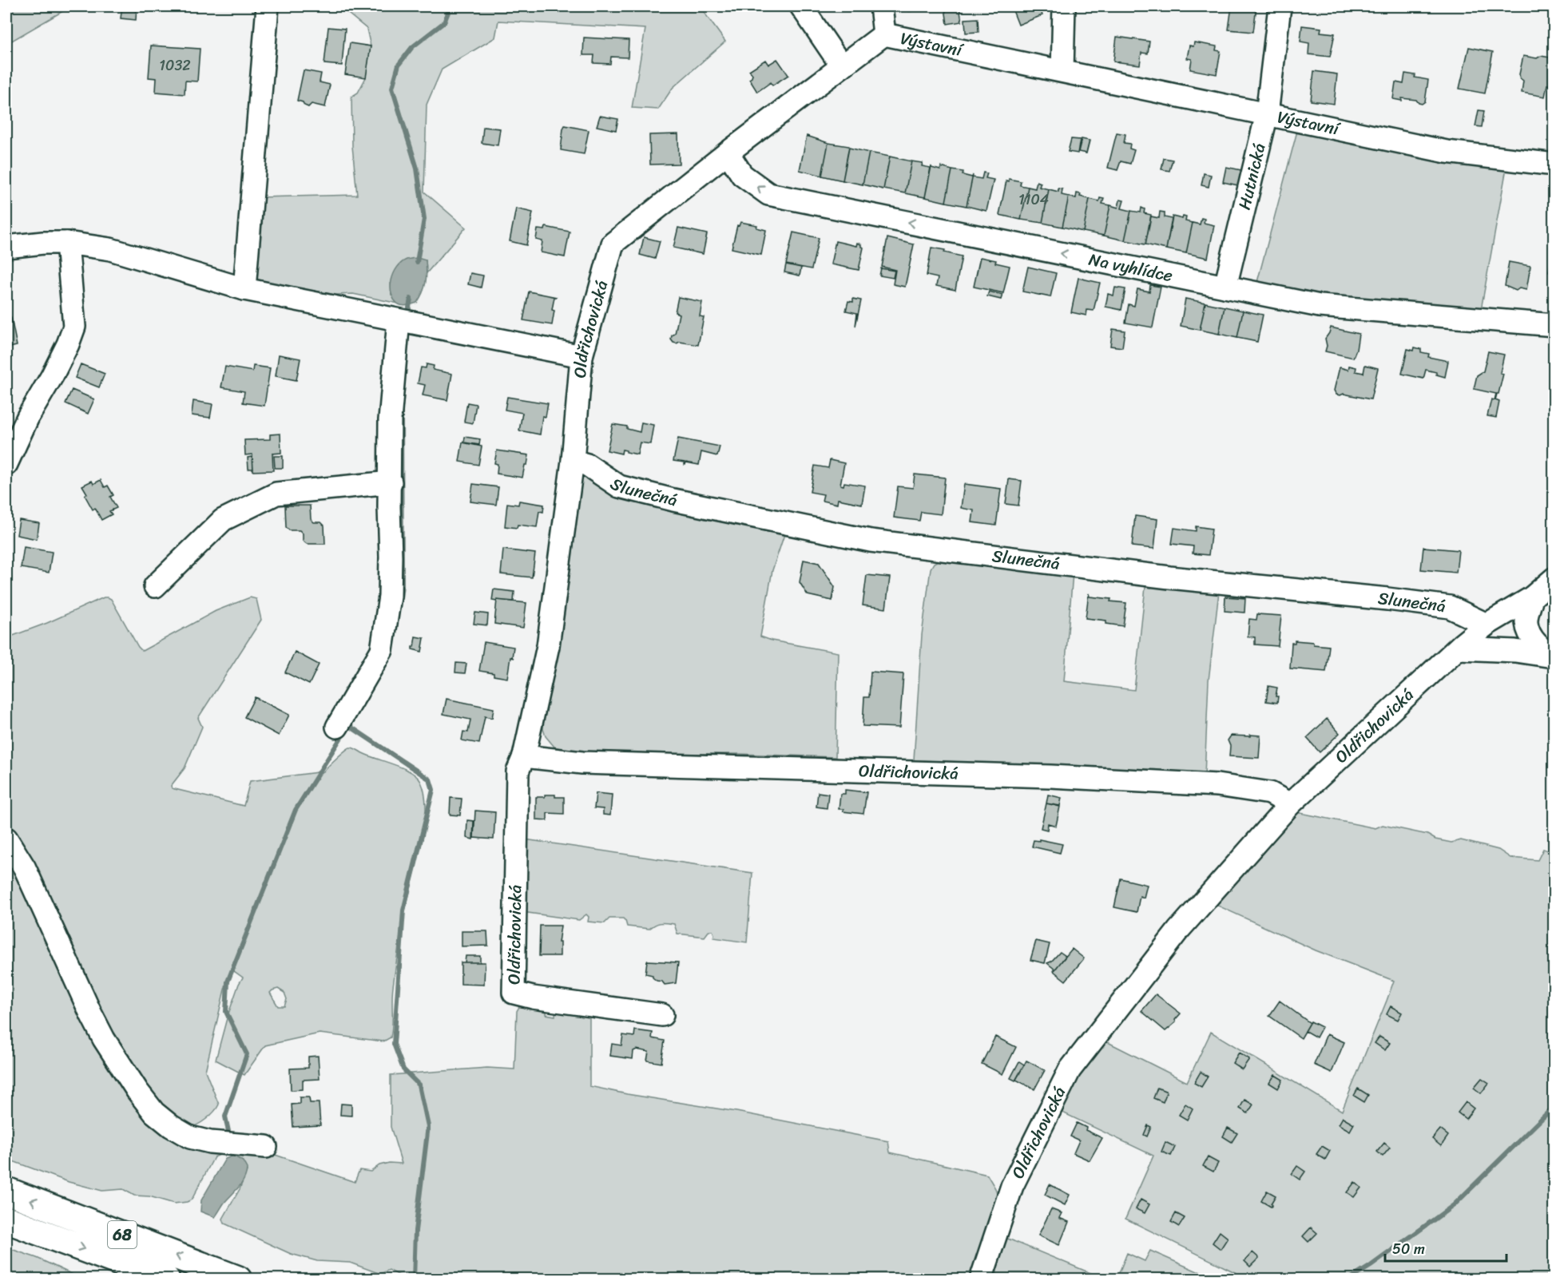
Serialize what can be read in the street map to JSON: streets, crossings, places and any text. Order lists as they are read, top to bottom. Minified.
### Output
{"streets":{"highway":["68"],"street":["Výstavní","Hutnická","Na vyhlídce","Oldřichovická","Slunečná"]},"crossings":[["Výstavní","Hutnická"],["Výstavní","Oldřichovická"],["Hutnická","Na vyhlídce"],["Na vyhlídce","Oldřichovická"],["Oldřichovická","Slunečná"]],"one_way":["Na vyhlídce"],"house_numbers":["1032","1104"],"scale_bar":"50 m"}
